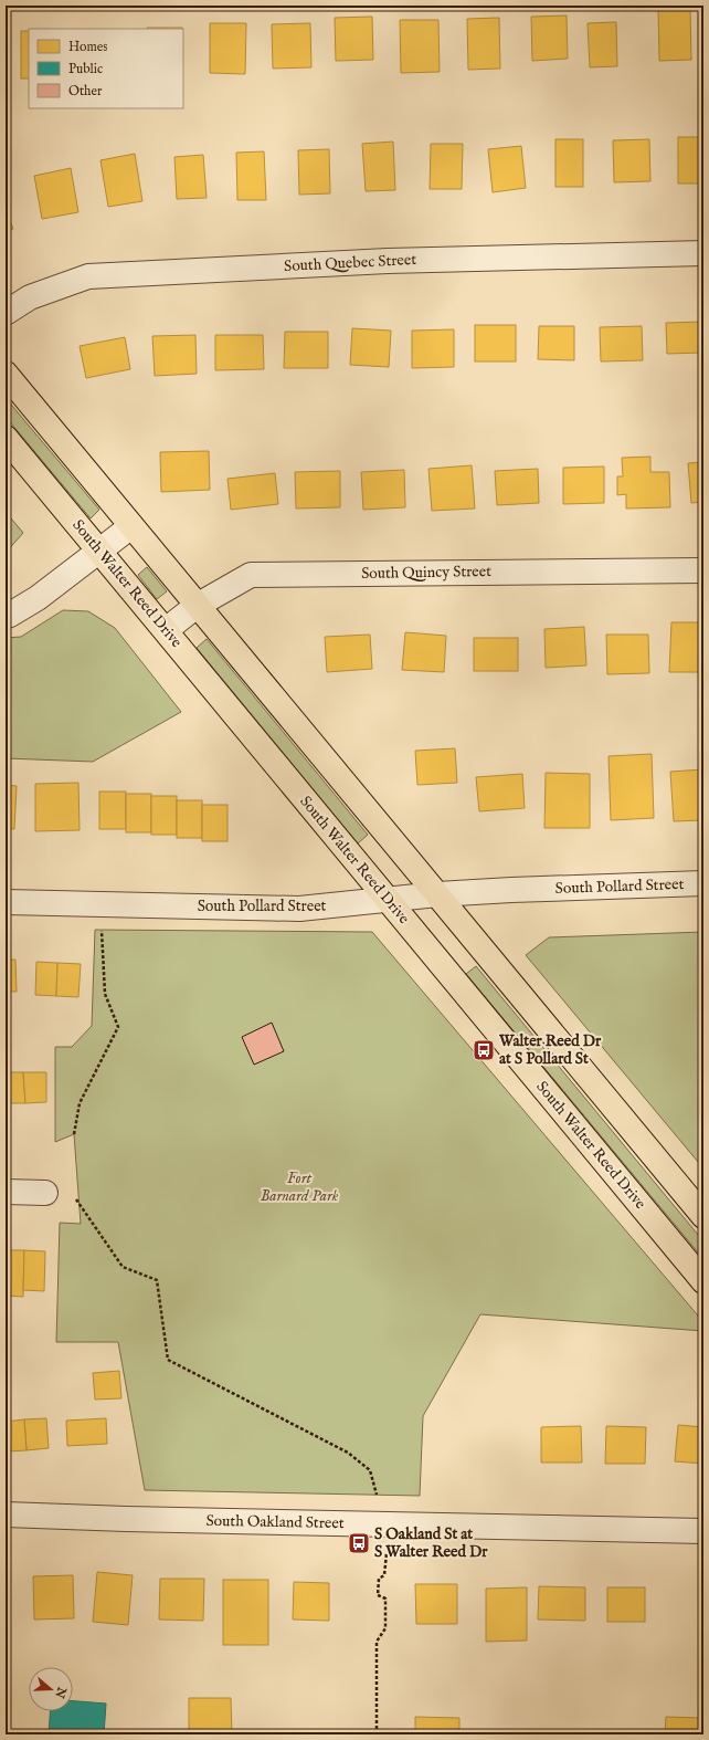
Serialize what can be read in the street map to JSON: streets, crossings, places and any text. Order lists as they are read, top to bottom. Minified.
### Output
{"streets":{"main road":["South Walter Reed Drive"],"street":["South Quebec Street","South Quincy Street","South Pollard Street","South Oakland Street"]},"crossings":[["South Quincy Street","South Walter Reed Drive"],["South Walter Reed Drive","South Pollard Street"]],"parks":["Fort Barnard Park"],"places":{"bus stop":["Walter Reed Dr at S Pollard St","S Oakland St at S Walter Reed Dr"]},"legend":["Homes","Public","Other"],"north":"right"}
